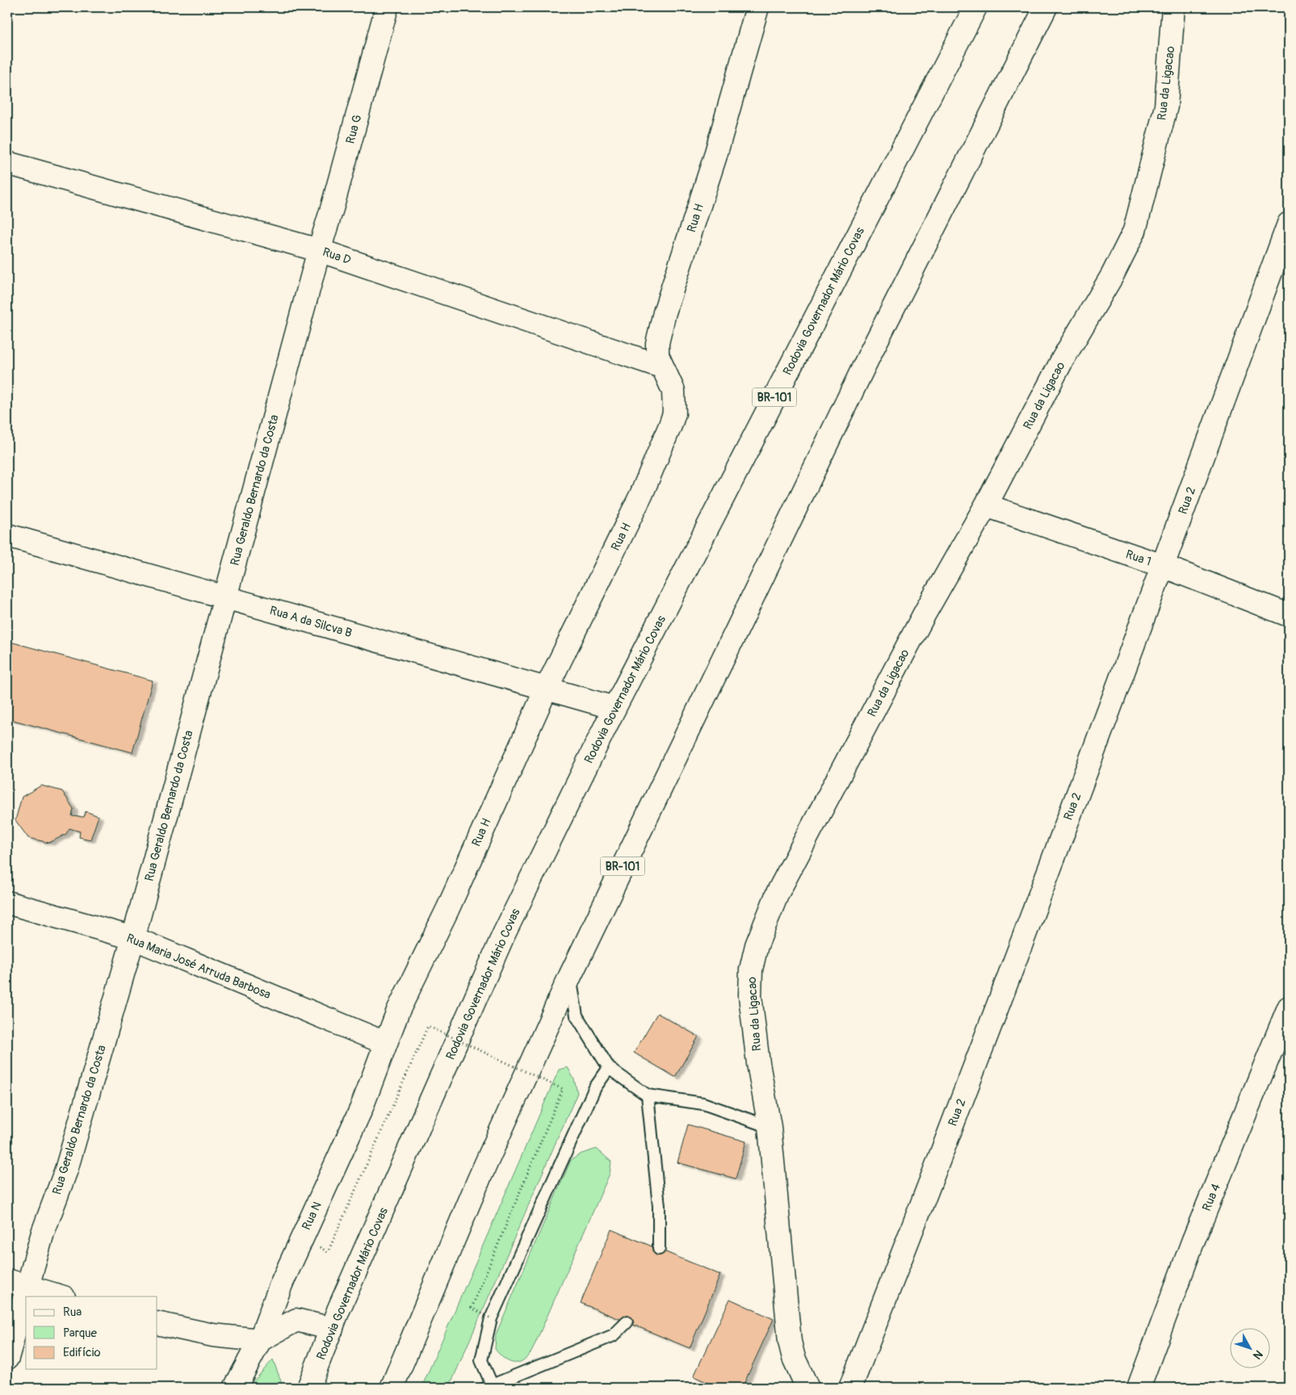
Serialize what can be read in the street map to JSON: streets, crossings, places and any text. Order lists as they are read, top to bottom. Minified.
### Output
{"streets":{"main road":["Rua da Ligacao","Rua G","Rua H","Rua D","Rodovia Governador Mário Covas","BR-101","Rua Geraldo Bernardo da Costa","Rua 2","Rua 1","Rua A da Silcva B","Rua Maria José Arruda Barbosa","Rua 4","Rua N"]},"crossings":[["Rua da Ligacao","Rua 1"],["Rua G","Rua D"],["Rua G","Rua Geraldo Bernardo da Costa"],["Rua H","Rua D"],["Rua H","Rua A da Silcva B"],["Rua H","Rua Maria José Arruda Barbosa"],["Rua H","Rua N"],["Rua D","Rua Geraldo Bernardo da Costa"],["Rodovia Governador Mário Covas","Rua A da Silcva B"],["Rua Geraldo Bernardo da Costa","Rua A da Silcva B"],["Rua Geraldo Bernardo da Costa","Rua Maria José Arruda Barbosa"],["Rua 2","Rua 1"],["Rua Maria José Arruda Barbosa","Rua N"]],"legend":["Rua","Parque","Edifício"],"north":"bottom right"}
